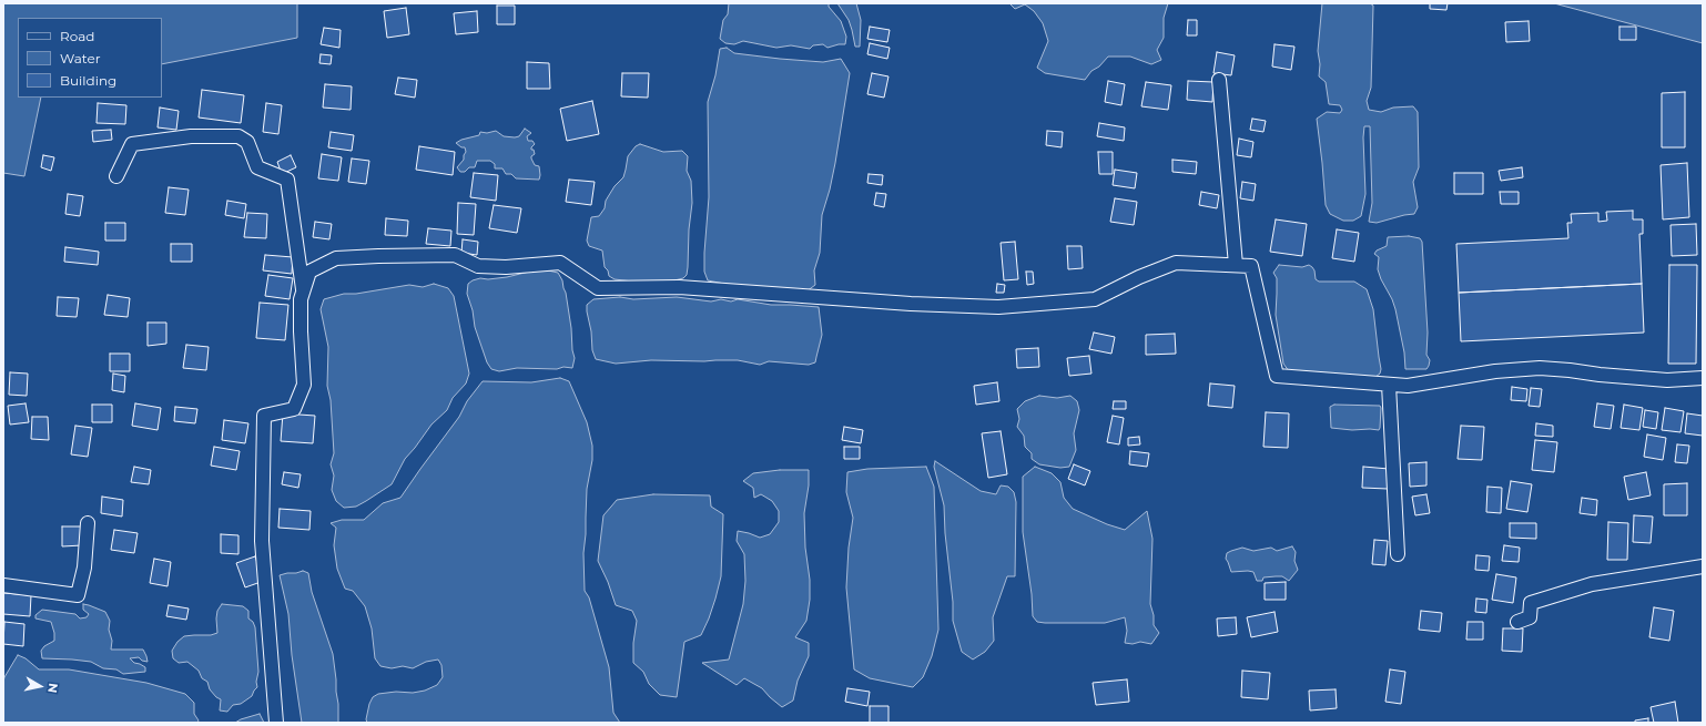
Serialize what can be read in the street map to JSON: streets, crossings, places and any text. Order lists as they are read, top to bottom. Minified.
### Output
{"legend":["Road","Water","Building"],"north":"right"}
